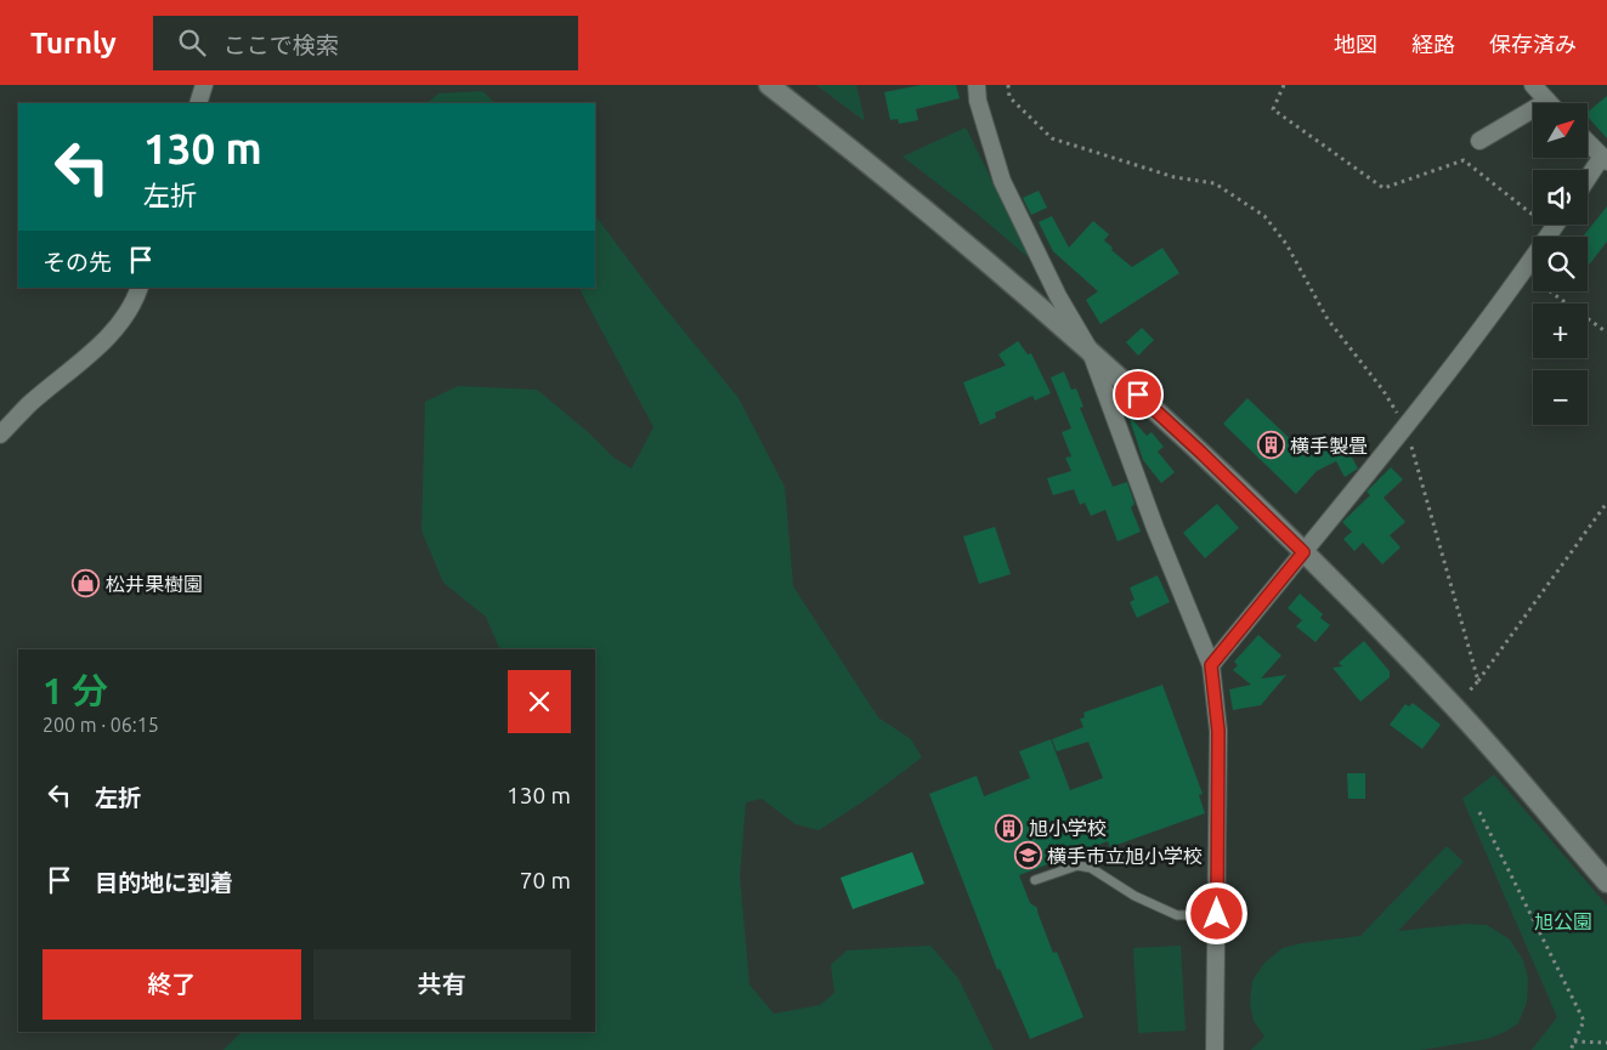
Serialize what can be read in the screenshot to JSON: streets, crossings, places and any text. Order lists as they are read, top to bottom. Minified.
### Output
{"parks":["旭公園"],"places":{"building":["横手製畳","旭小学校"],"shop":["松井果樹園"],"school or university":["横手市立旭小学校"]},"north":"top right","page":{"header":"Turnly","search":"ここで検索","nav":["地図","経路","保存済み"],"map_buttons":["+","−"],"turn":["130 m","左折"],"then":"その先","heading":["1 分","200 m · 06:15"],"list":[{"name":"左折","value":"130 m"},{"name":"目的地に到着","value":"70 m"}],"buttons":["終了","共有"]}}
